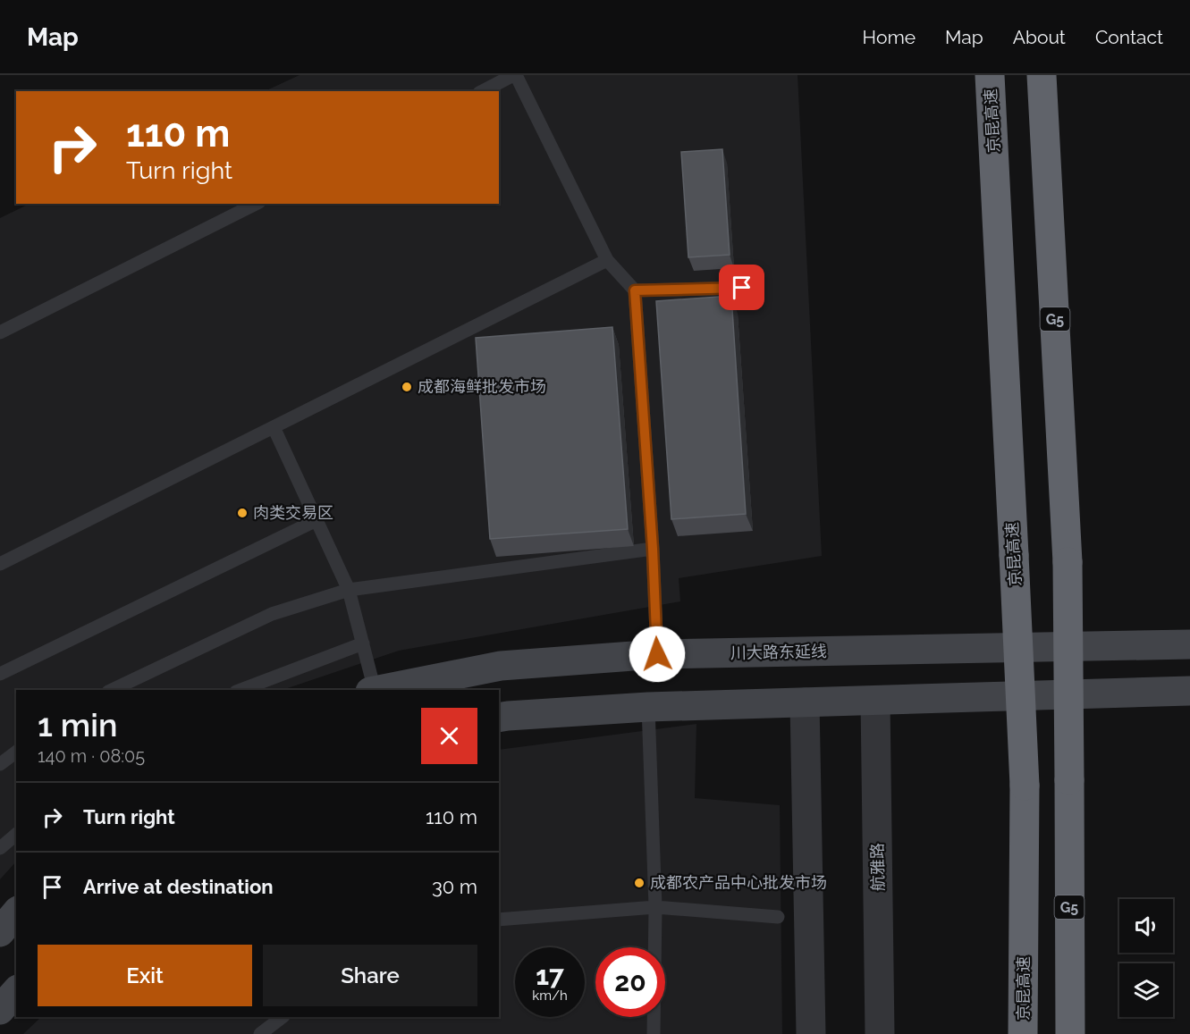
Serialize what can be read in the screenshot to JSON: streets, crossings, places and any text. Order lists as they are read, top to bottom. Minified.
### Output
{"streets":{"highway":["京昆高速","G5"],"main road":["川大路东延线"],"street":["航雅路"]},"places":["成都海鲜批发市场","肉类交易区","成都农产品中心批发市场"],"page":{"header":"Map","nav":["Home","Map","About","Contact"],"turn":["110 m","Turn right"],"heading":["1 min","140 m · 08:05"],"list":[{"name":"Turn right","value":"110 m"},{"name":"Arrive at destination","value":"30 m"}],"buttons":["Exit","Share"],"speed":"17 km/h","limit":"20"}}
